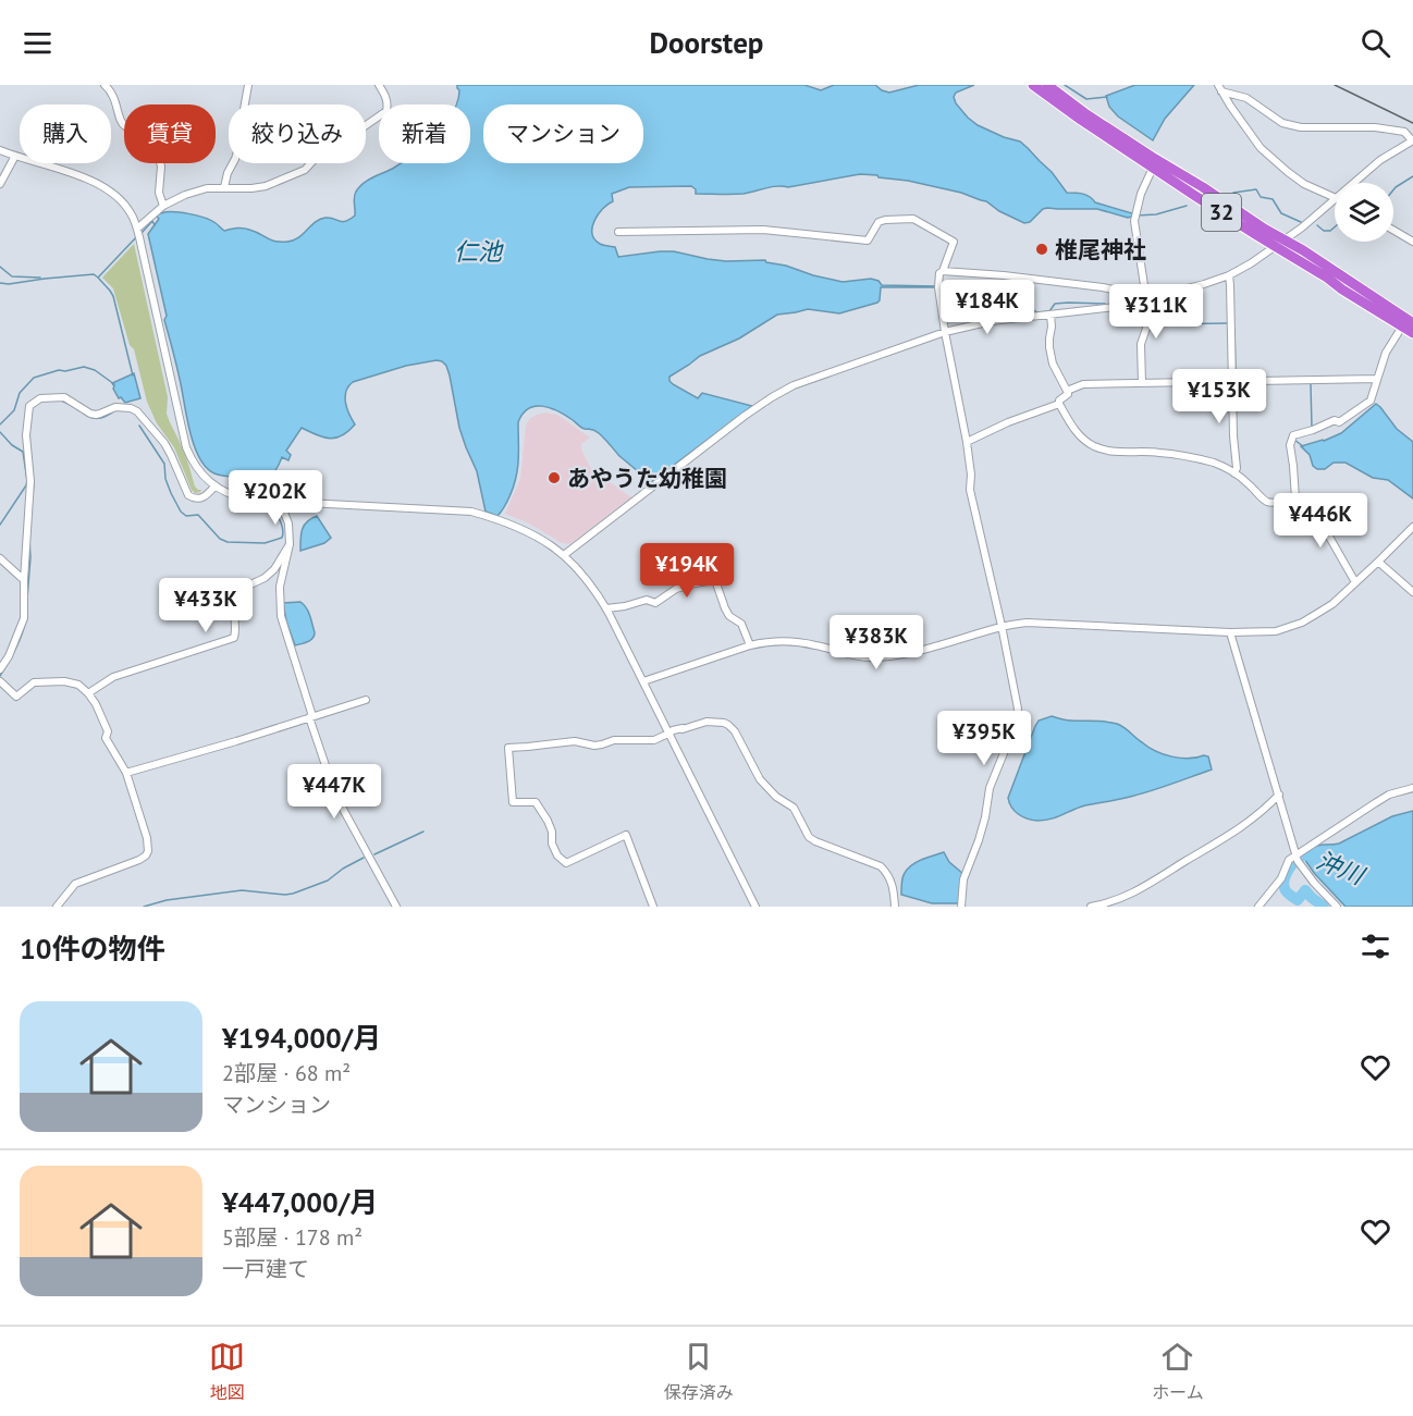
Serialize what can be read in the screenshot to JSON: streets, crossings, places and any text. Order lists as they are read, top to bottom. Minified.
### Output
{"streets":{"highway":["32"]},"water":["仁池","沖川"],"places":["椎尾神社","あやうた幼稚園"],"page":{"header":"Doorstep","chip":["購入","賃貸","絞り込み","新着","マンション"],"price":["¥184K","¥311K","¥153K","¥202K","¥446K","¥194K","¥433K","¥383K","¥395K","¥447K"],"heading":"10件の物件","list":[{"name":"¥194,000/月","note":"2部屋 · 68 m² · マンション"},{"name":"¥447,000/月","note":"5部屋 · 178 m² · 一戸建て"}],"tabs":["地図","保存済み","ホーム"]}}
